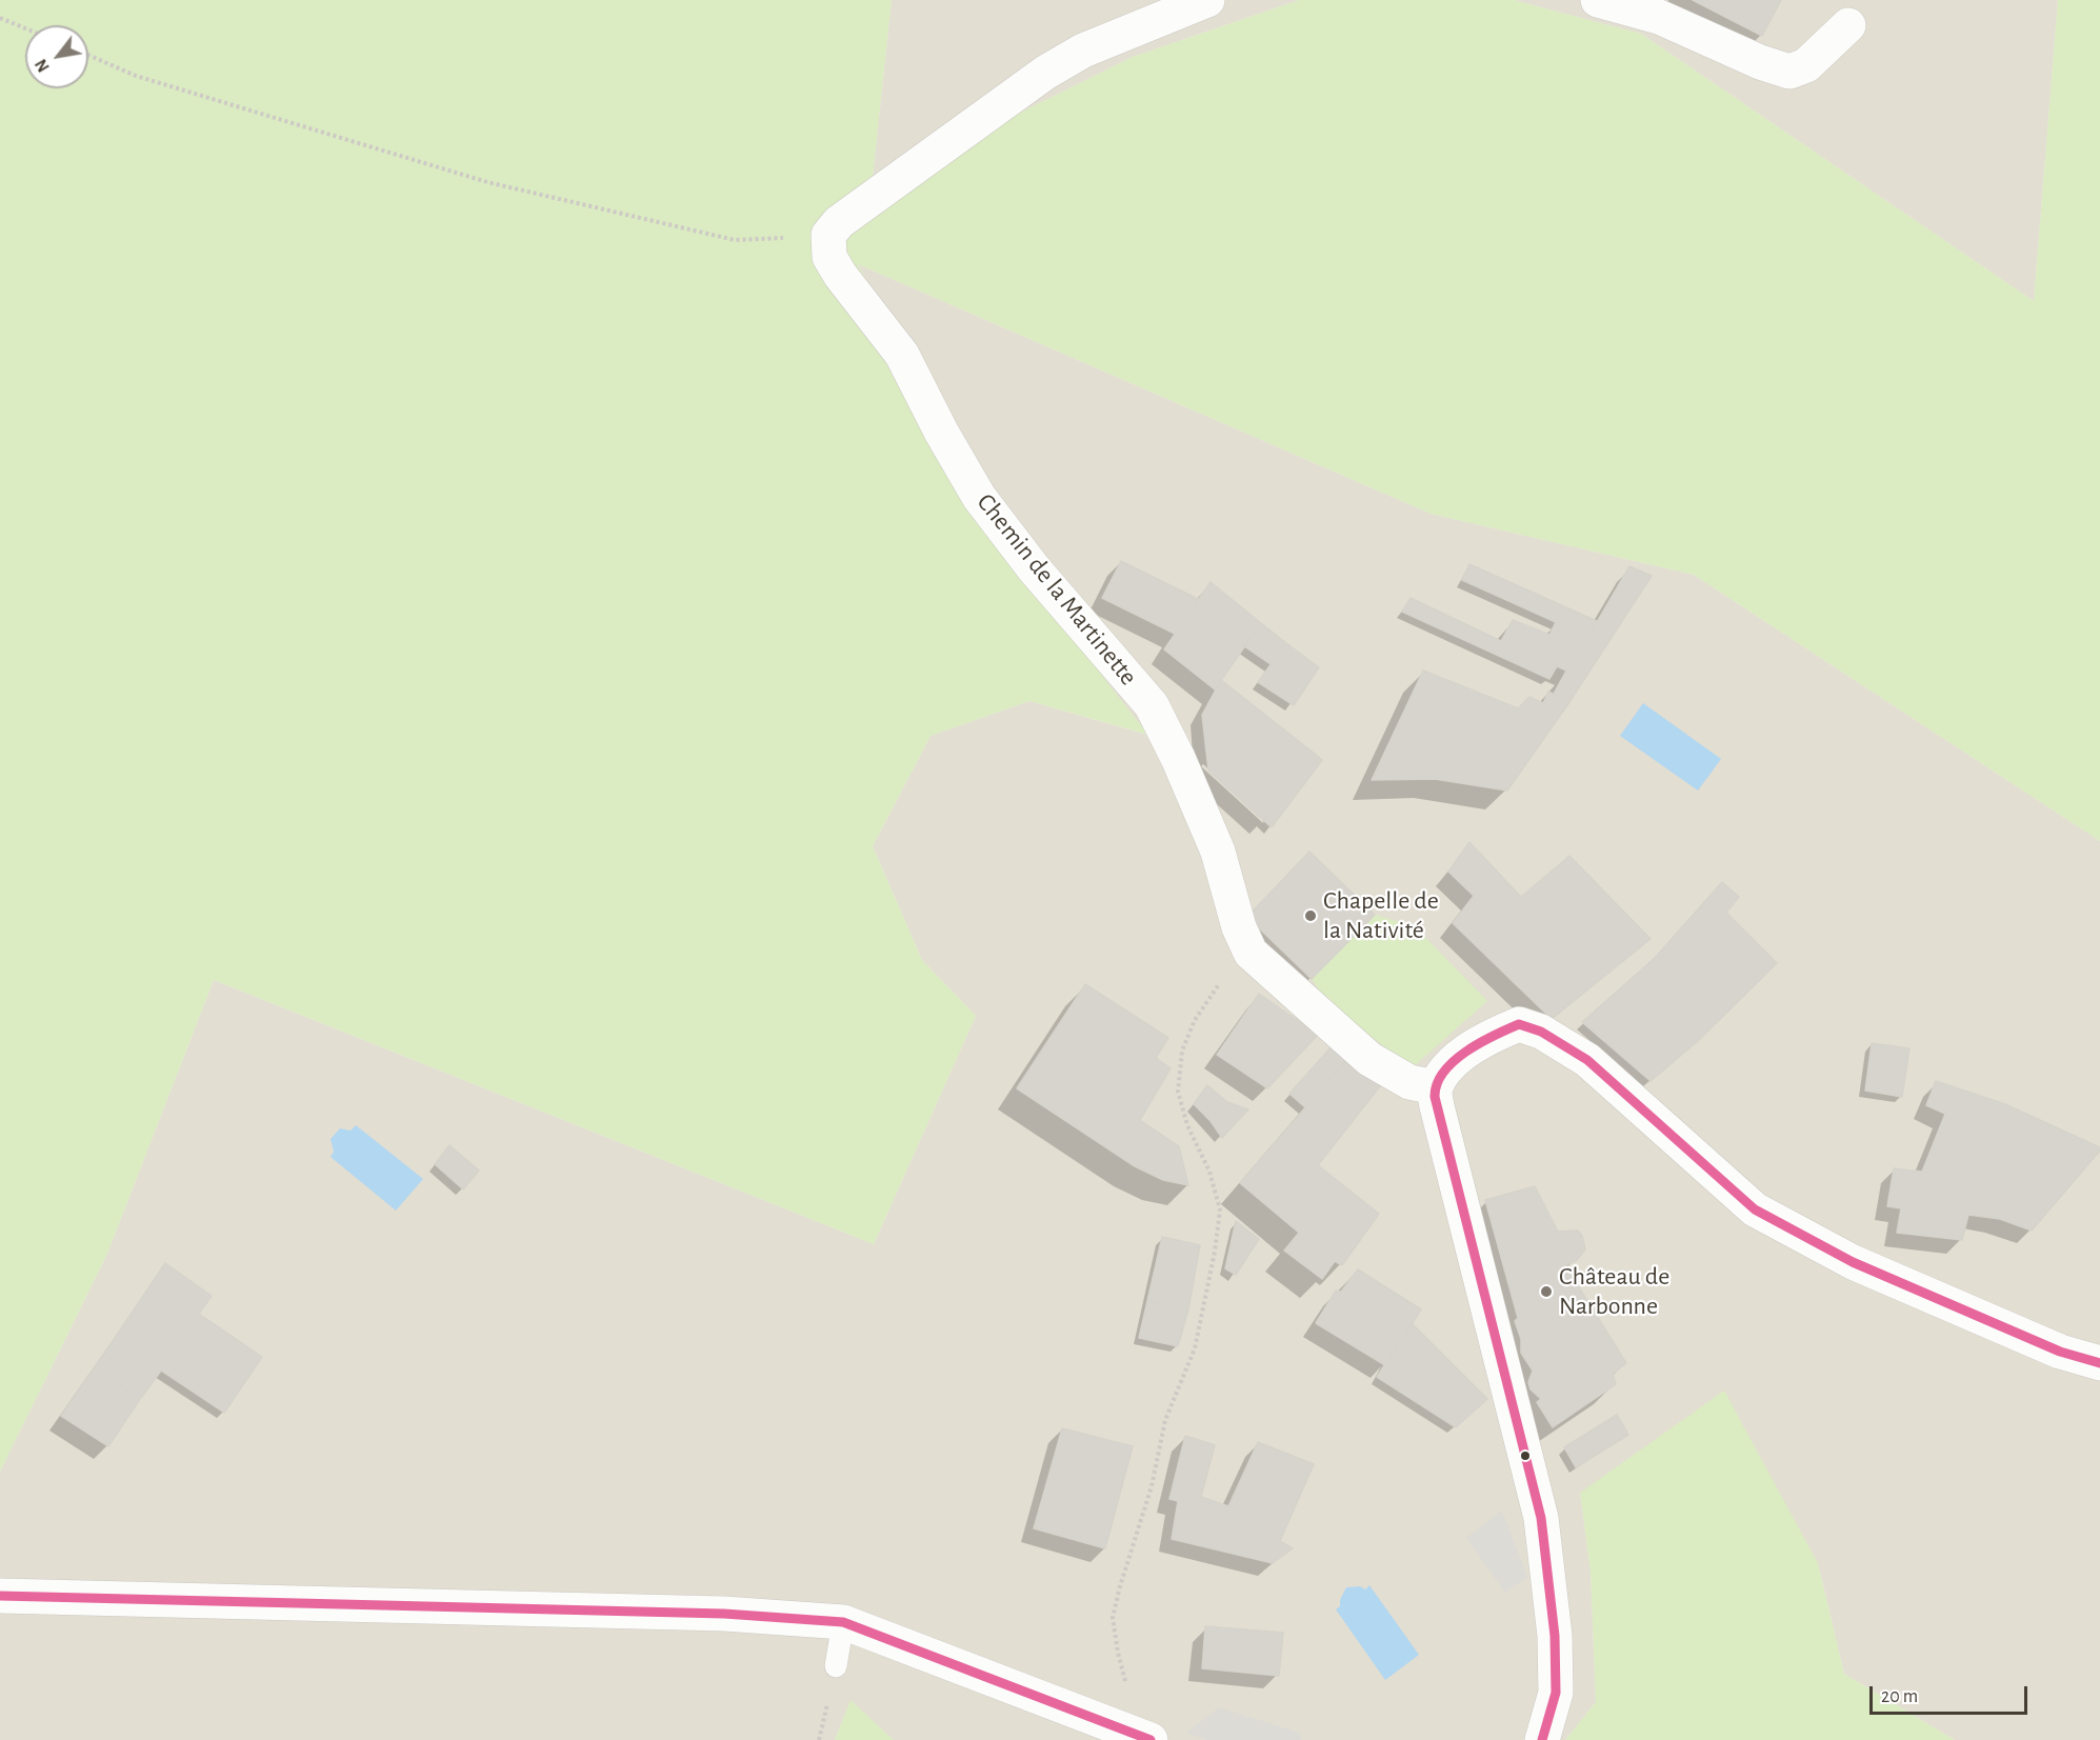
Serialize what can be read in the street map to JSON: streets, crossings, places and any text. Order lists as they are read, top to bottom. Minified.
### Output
{"streets":{"street":["Chemin de la Martinette"]},"places":["Chapelle de la Nativité","Château de Narbonne"],"scale_bar":"20 m","north":"bottom left"}
